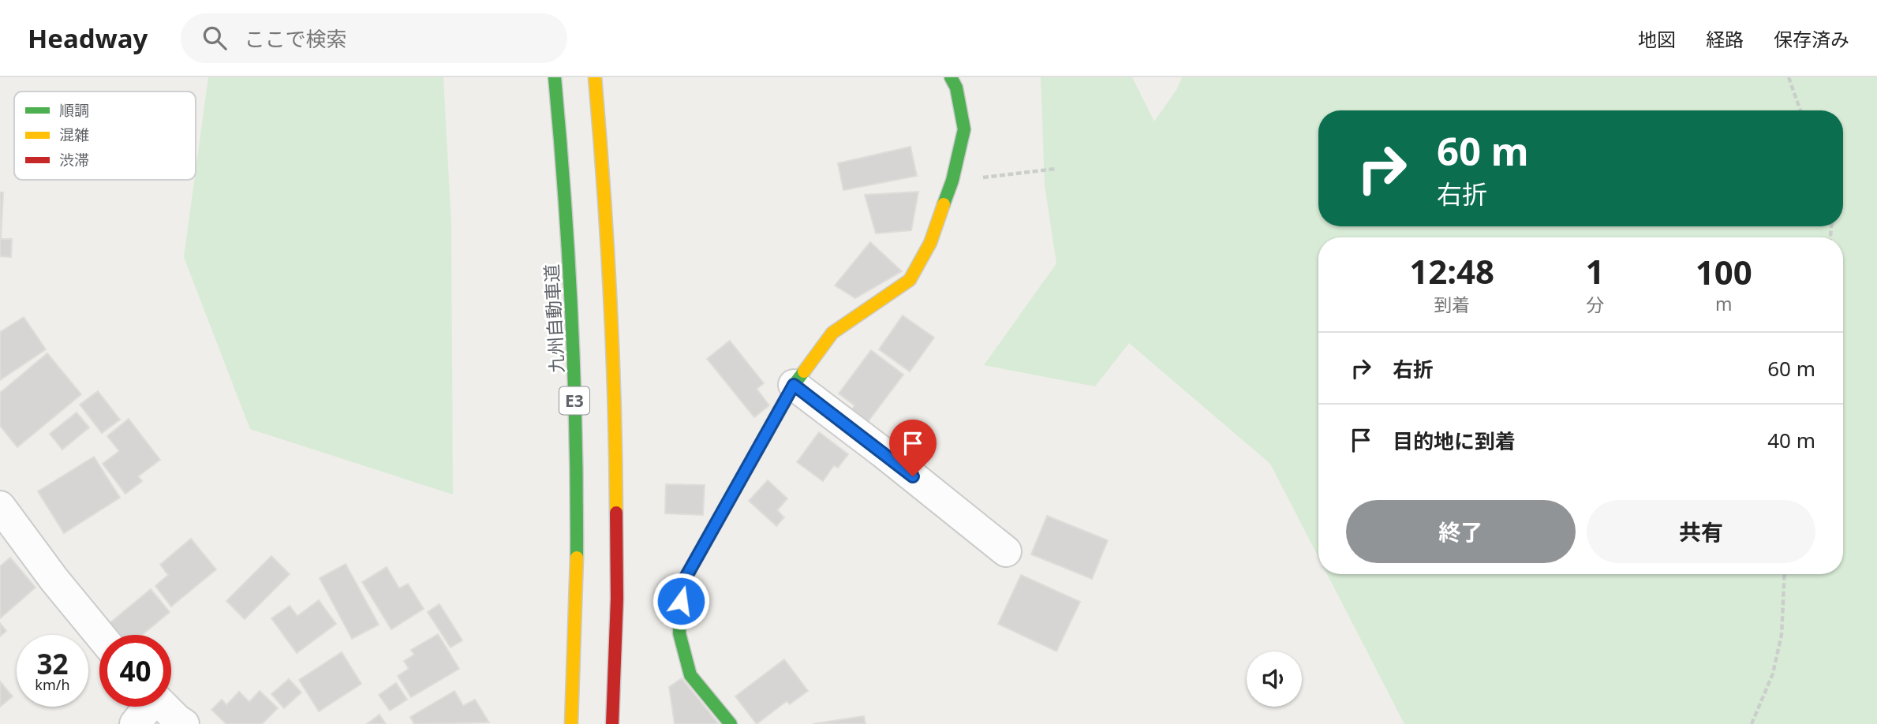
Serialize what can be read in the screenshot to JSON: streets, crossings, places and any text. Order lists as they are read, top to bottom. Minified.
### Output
{"streets":{"main road":["九州自動車道","E3"]},"legend":["順調","混雑","渋滞"],"page":{"header":"Headway","search":"ここで検索","nav":["地図","経路","保存済み"],"turn":["60 m","右折"],"eta":["12:48","到着","1","分","100","m"],"list":[{"name":"右折","value":"60 m"},{"name":"目的地に到着","value":"40 m"}],"buttons":["終了","共有"],"speed":"32 km/h","limit":"40"}}
